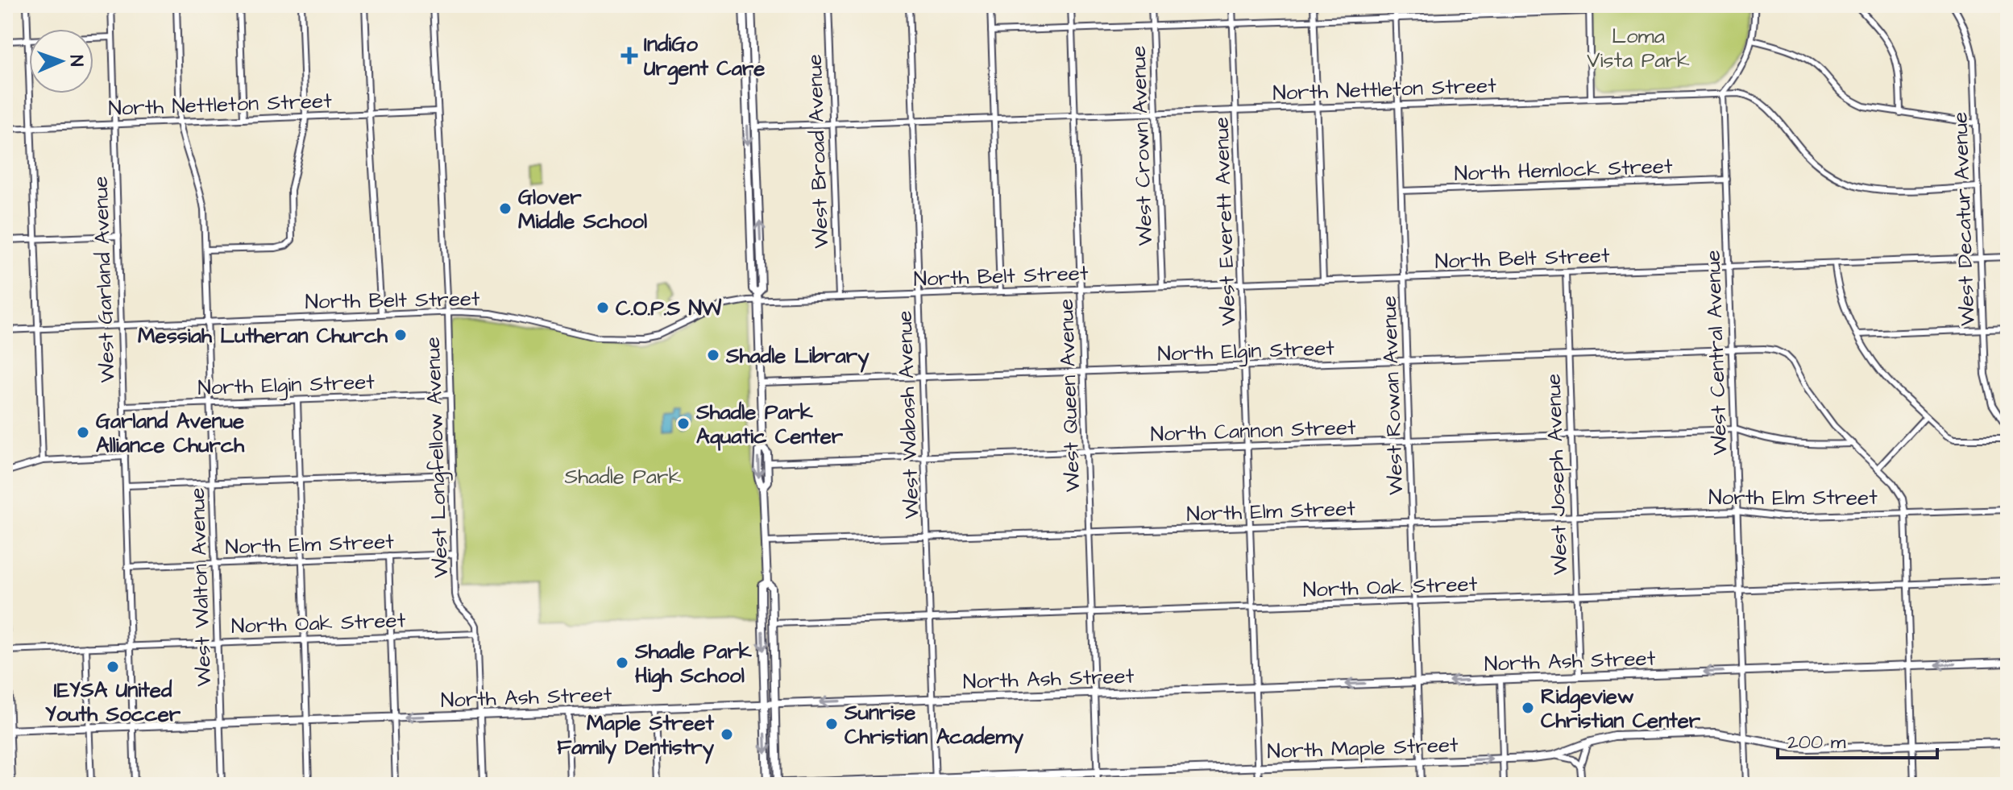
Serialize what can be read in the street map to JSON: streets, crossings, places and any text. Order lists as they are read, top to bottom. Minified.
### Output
{"streets":{"main road":["North Ash Street","North Maple Street"],"street":["North Nettleton Street","West Crown Avenue","West Broad Avenue","North Hemlock Street","West Decatur Avenue","West Everett Avenue","North Belt Street","West Garland Avenue","North Elgin Street","West Central Avenue","West Queen Avenue","West Rowan Avenue","West Wabash Avenue","North Cannon Street","West Longfellow Avenue","West Joseph Avenue","North Elm Street","North Oak Street","West Walton Avenue"]},"crossings":[["North Nettleton Street","West Crown Avenue"],["North Nettleton Street","West Broad Avenue"],["North Nettleton Street","West Decatur Avenue"],["North Nettleton Street","West Everett Avenue"],["North Nettleton Street","West Garland Avenue"],["North Nettleton Street","West Central Avenue"],["North Nettleton Street","West Queen Avenue"],["North Nettleton Street","West Rowan Avenue"],["North Nettleton Street","West Wabash Avenue"],["North Nettleton Street","West Longfellow Avenue"],["North Nettleton Street","West Walton Avenue"],["West Crown Avenue","North Belt Street"],["West Broad Avenue","North Belt Street"],["North Hemlock Street","West Central Avenue"],["North Hemlock Street","West Rowan Avenue"],["West Decatur Avenue","North Belt Street"],["West Everett Avenue","North Belt Street"],["West Everett Avenue","North Elgin Street"],["West Everett Avenue","North Cannon Street"],["West Everett Avenue","North Elm Street"],["West Everett Avenue","North Oak Street"],["West Everett Avenue","North Ash Street"],["West Everett Avenue","North Maple Street"],["North Belt Street","West Garland Avenue"],["North Belt Street","West Central Avenue"],["North Belt Street","West Queen Avenue"],["North Belt Street","West Rowan Avenue"],["North Belt Street","West Wabash Avenue"],["North Belt Street","West Longfellow Avenue"],["North Belt Street","West Joseph Avenue"],["North Belt Street","West Walton Avenue"],["West Garland Avenue","North Elgin Street"],["West Garland Avenue","North Elm Street"],["West Garland Avenue","North Oak Street"],["West Garland Avenue","North Ash Street"],["North Elgin Street","West Central Avenue"],["North Elgin Street","West Queen Avenue"],["North Elgin Street","West Rowan Avenue"],["North Elgin Street","West Wabash Avenue"],["North Elgin Street","North Cannon Street"],["North Elgin Street","West Longfellow Avenue"],["North Elgin Street","West Joseph Avenue"],["North Elgin Street","West Walton Avenue"],["West Central Avenue","North Cannon Street"],["West Central Avenue","North Elm Street"],["West Central Avenue","North Oak Street"],["West Central Avenue","North Ash Street"],["West Central Avenue","North Maple Street"],["West Queen Avenue","North Cannon Street"],["West Queen Avenue","North Elm Street"],["West Queen Avenue","North Oak Street"],["West Queen Avenue","North Ash Street"],["West Queen Avenue","North Maple Street"],["West Rowan Avenue","North Cannon Street"],["West Rowan Avenue","North Elm Street"],["West Rowan Avenue","North Oak Street"],["West Rowan Avenue","North Ash Street"],["West Rowan Avenue","North Maple Street"],["West Wabash Avenue","North Cannon Street"],["West Wabash Avenue","North Elm Street"],["West Wabash Avenue","North Oak Street"],["West Wabash Avenue","North Ash Street"],["West Wabash Avenue","North Maple Street"],["North Cannon Street","West Joseph Avenue"],["West Longfellow Avenue","North Elm Street"],["West Longfellow Avenue","North Oak Street"],["West Longfellow Avenue","North Ash Street"],["West Joseph Avenue","North Elm Street"],["West Joseph Avenue","North Oak Street"],["West Joseph Avenue","North Ash Street"],["North Elm Street","West Walton Avenue"],["North Oak Street","West Walton Avenue"],["West Walton Avenue","North Ash Street"]],"one_way":["North Ash Street"],"parks":["Loma Vista Park","Shadle Park"],"places":{"health":["IndiGo Urgent Care"],"other":["Glover Middle School","C.O.P.S NW","Messiah Lutheran Church","Shadle Library","Shadle Park Aquatic Center","Garland Avenue Alliance Church","Shadle Park High School","IEYSA United Youth Soccer","Ridgeview Christian Center","Sunrise Christian Academy","Maple Street Family Dentistry"]},"scale_bar":"200 m","north":"right"}
